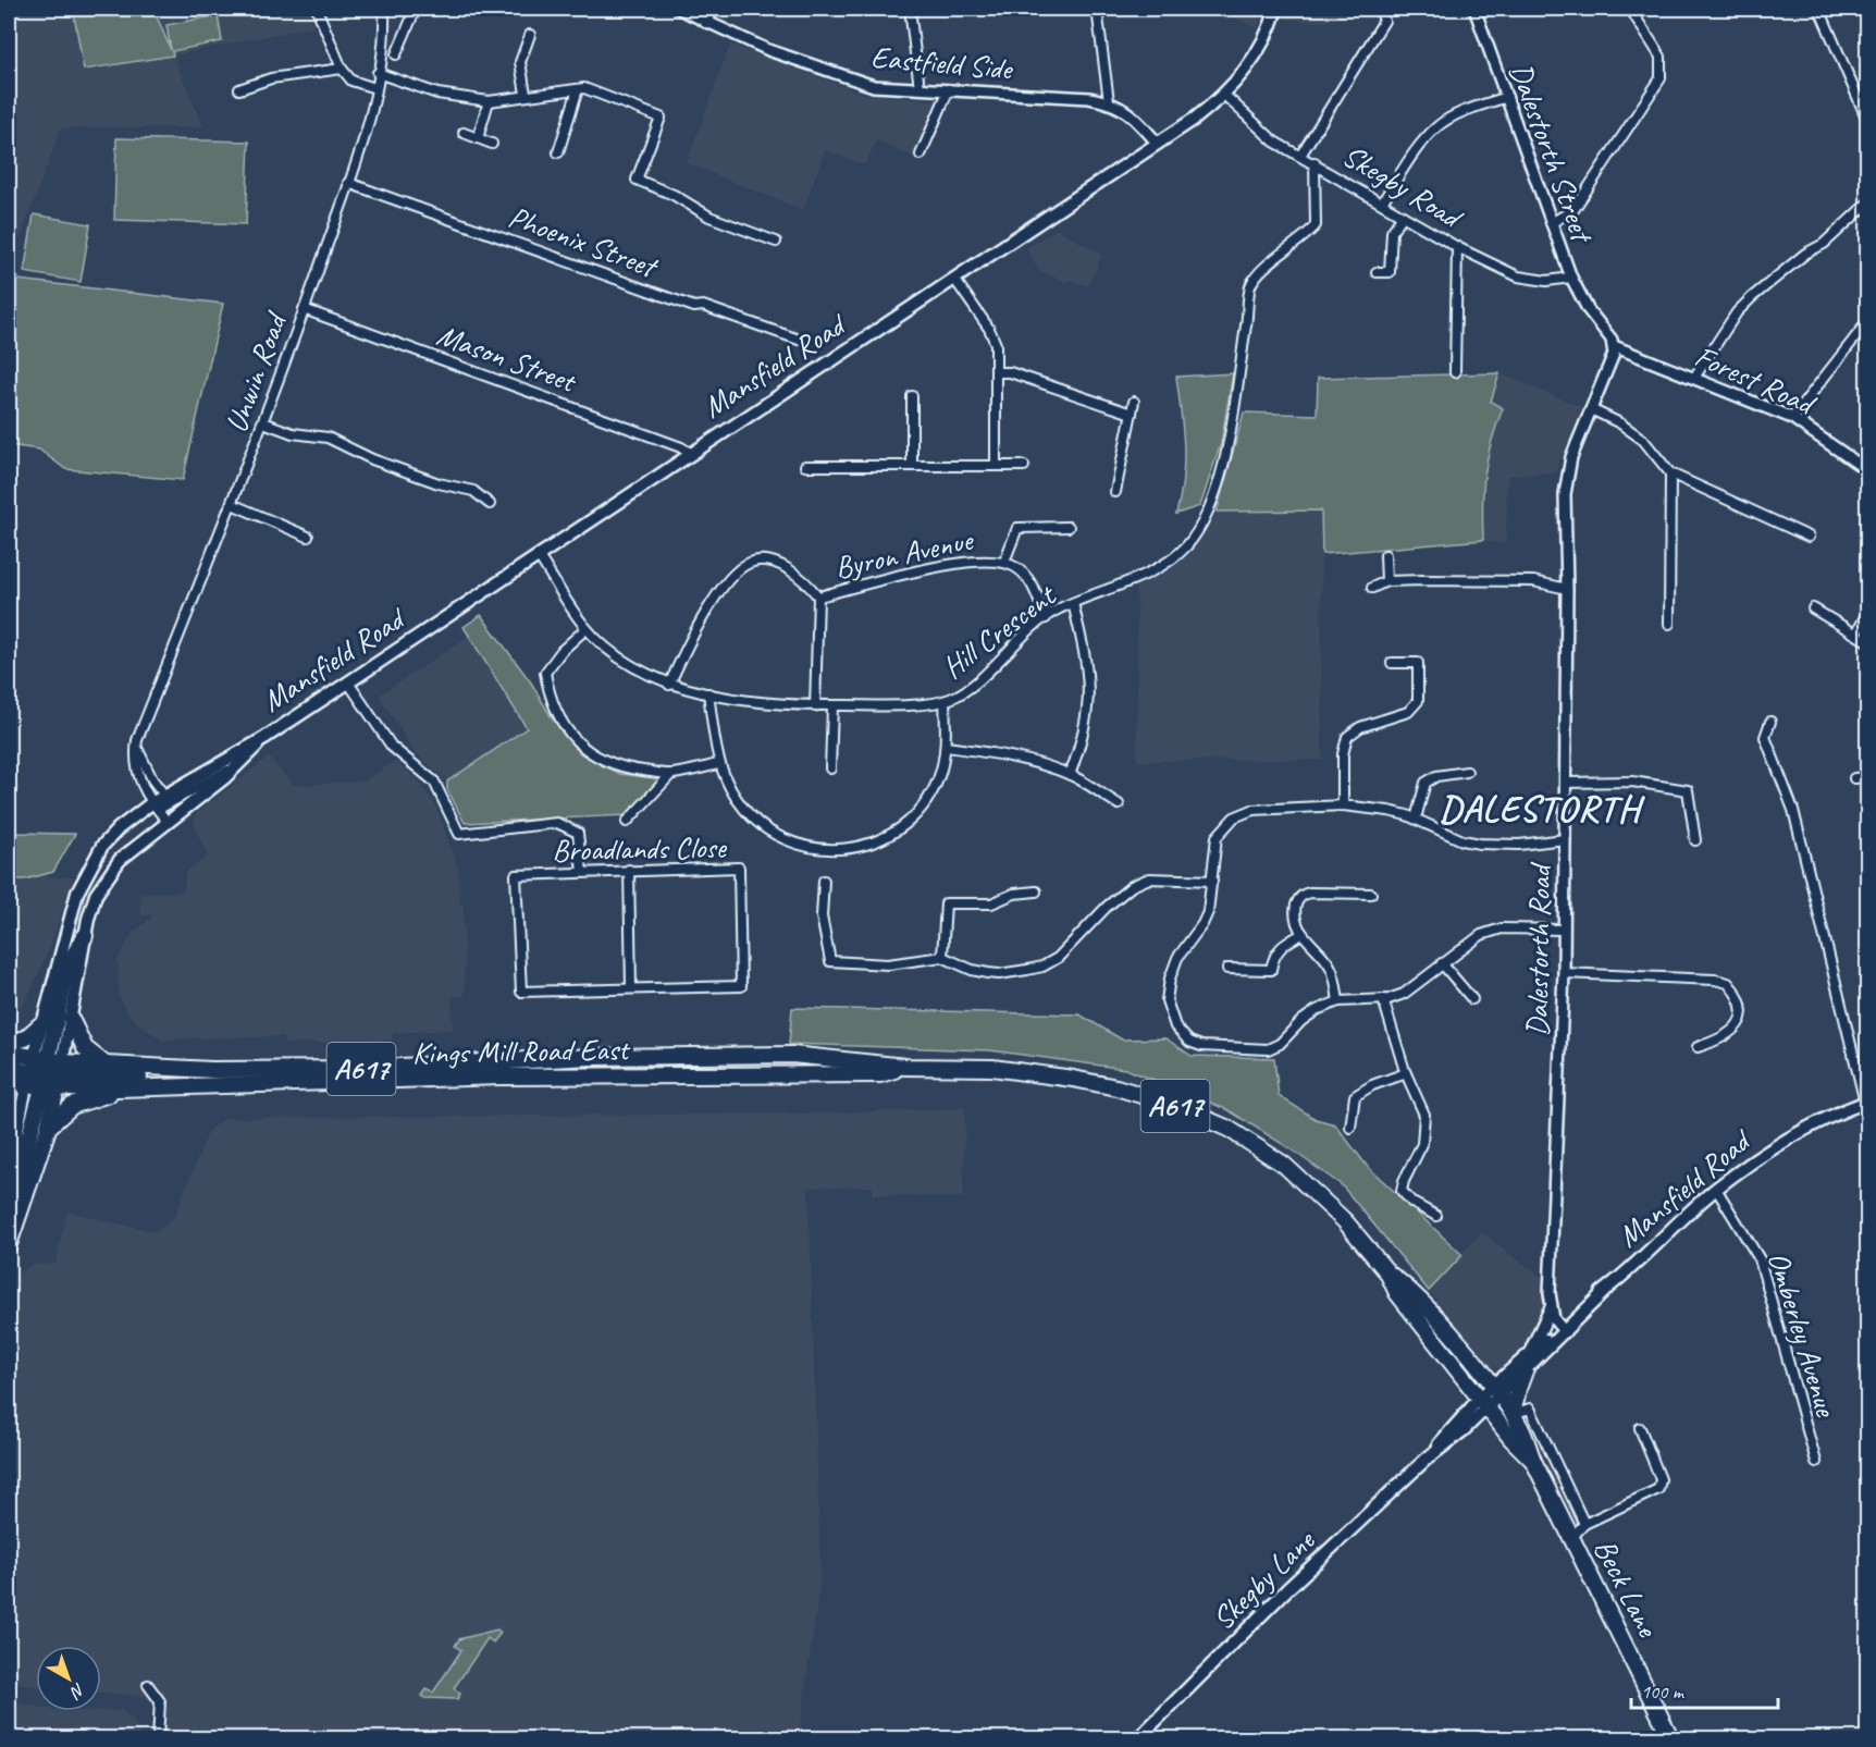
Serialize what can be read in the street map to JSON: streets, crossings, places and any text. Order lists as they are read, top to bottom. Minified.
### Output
{"streets":{"highway":["Mansfield Road","Kings Mill Road East","A617","Beck Lane"],"main road":["Skegby Lane"],"street":["Eastfield Side","Dalestorth Street","Skegby Road","Phoenix Street","Mason Street","Unwin Road","Forest Road","Byron Avenue","Hill Crescent","Broadlands Close","Dalestorth Road","Omberley Avenue"]},"crossings":[["Eastfield Side","Mansfield Road"],["Dalestorth Street","Skegby Road"],["Dalestorth Street","Forest Road"],["Dalestorth Street","Dalestorth Road"],["Skegby Road","Mansfield Road"],["Skegby Road","Hill Crescent"],["Phoenix Street","Unwin Road"],["Mason Street","Mansfield Road"],["Mason Street","Unwin Road"],["Mansfield Road","Unwin Road"],["Mansfield Road","Hill Crescent"],["Mansfield Road","Kings Mill Road East"],["Mansfield Road","A617"],["Mansfield Road","Omberley Avenue"],["Mansfield Road","Skegby Lane"],["Mansfield Road","Beck Lane"],["Forest Road","Dalestorth Road"],["Byron Avenue","Hill Crescent"],["Kings Mill Road East","A617"],["Kings Mill Road East","Skegby Lane"],["Kings Mill Road East","Beck Lane"],["Skegby Lane","Beck Lane"]],"districts":["DALESTORTH"],"scale_bar":"100 m","north":"bottom right"}
